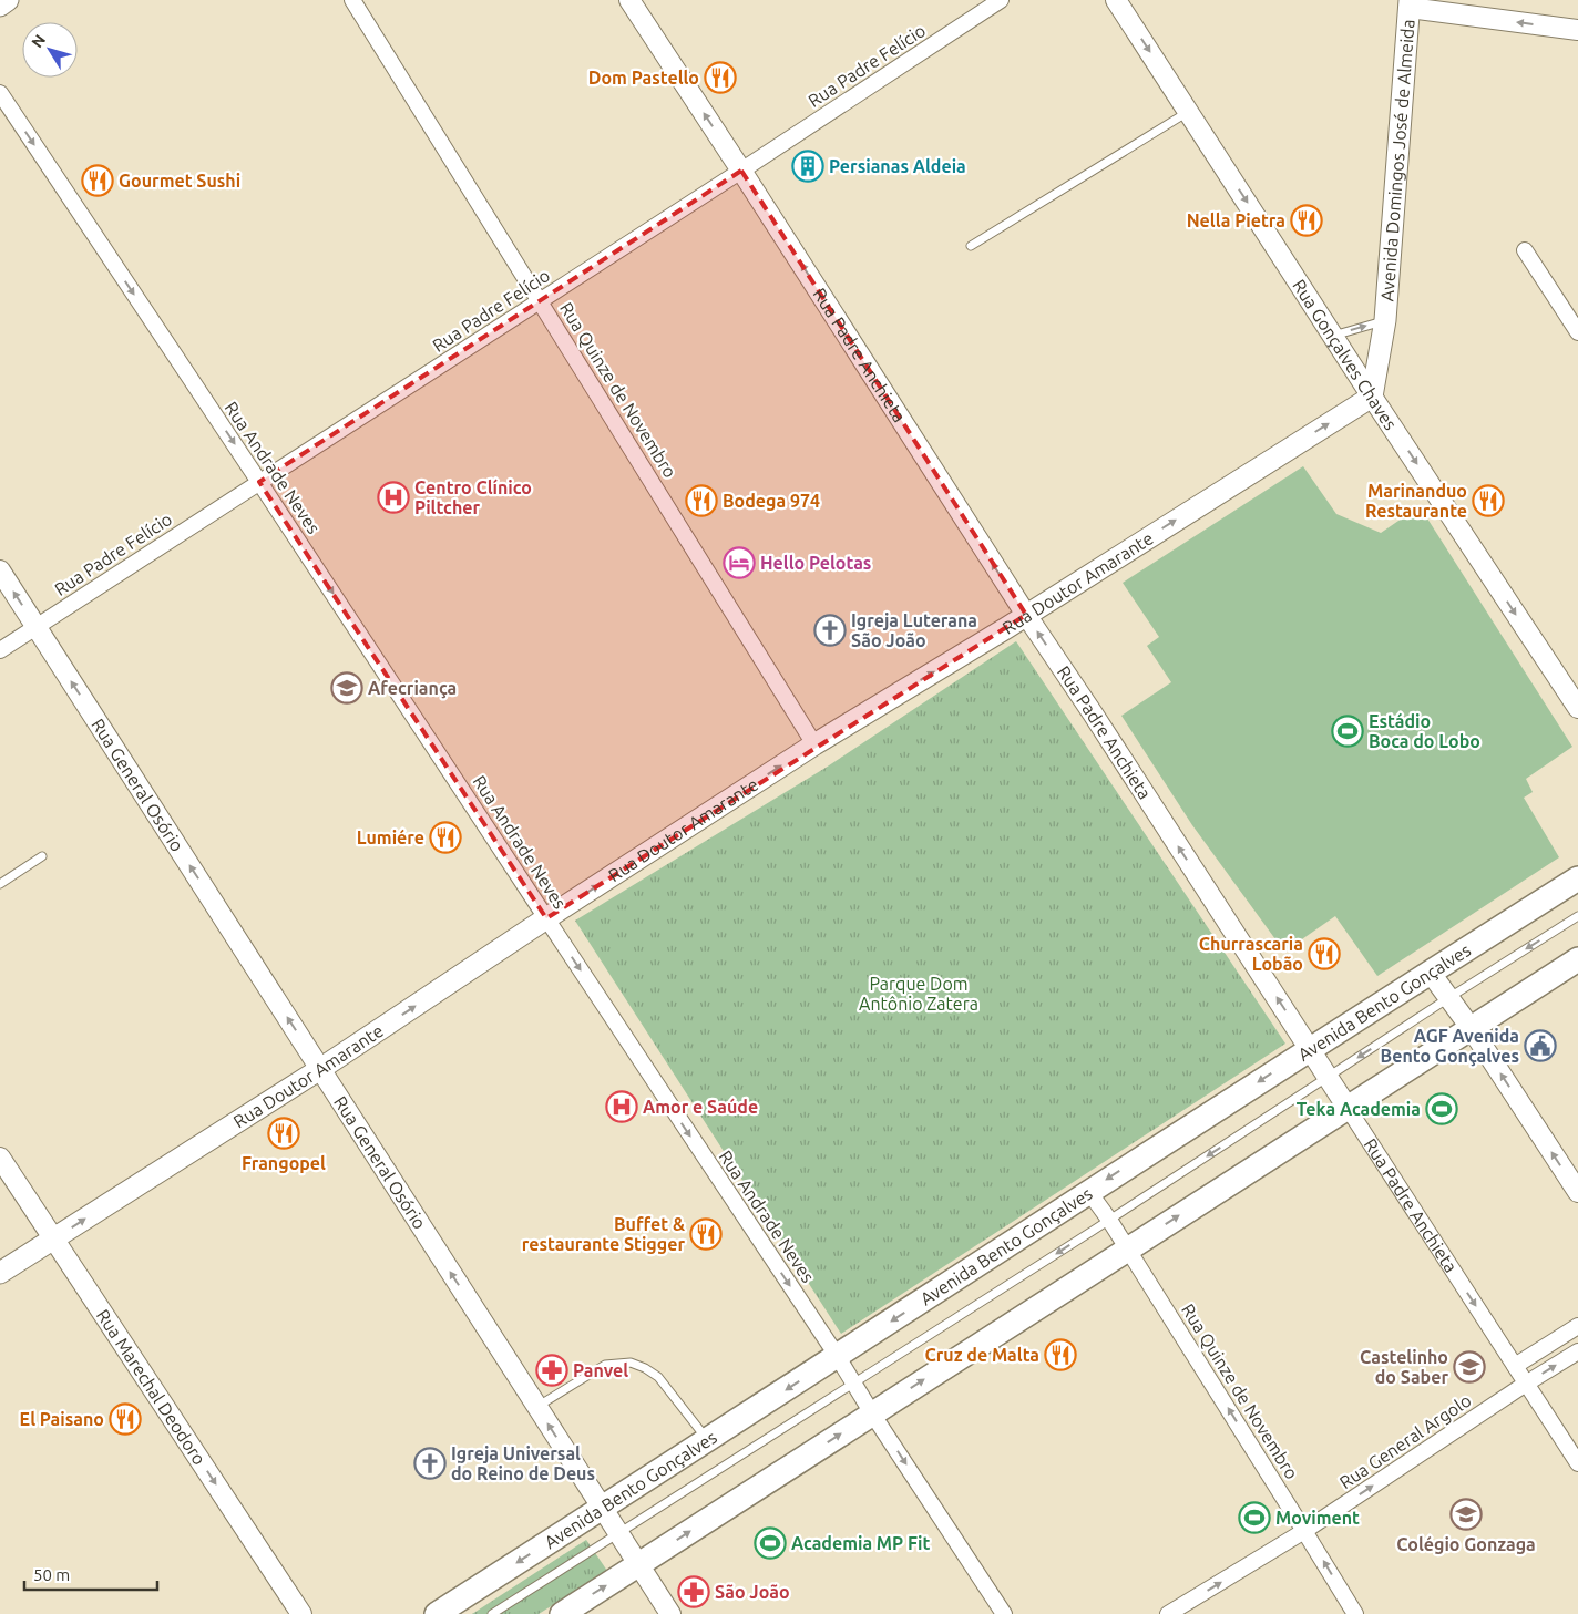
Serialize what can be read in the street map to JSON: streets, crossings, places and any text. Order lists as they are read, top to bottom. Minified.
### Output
{"streets":{"main road":["Avenida Domingos José de Almeida","Rua Doutor Amarante","Avenida Bento Gonçalves"],"street":["Rua Padre Felício","Rua Gonçalves Chaves","Rua Padre Anchieta","Rua Quinze de Novembro","Rua Andrade Neves","Rua General Osório","Rua Marechal Deodoro","Rua General Argolo"]},"crossings":[["Rua Padre Felício","Rua Padre Anchieta"],["Rua Padre Felício","Rua Quinze de Novembro"],["Rua Padre Felício","Rua Andrade Neves"],["Rua Padre Felício","Rua General Osório"],["Avenida Domingos José de Almeida","Rua Gonçalves Chaves"],["Avenida Domingos José de Almeida","Rua Doutor Amarante"],["Rua Gonçalves Chaves","Rua Doutor Amarante"],["Rua Padre Anchieta","Rua Doutor Amarante"],["Rua Padre Anchieta","Avenida Bento Gonçalves"],["Rua Padre Anchieta","Rua General Argolo"],["Rua Quinze de Novembro","Rua Doutor Amarante"],["Rua Quinze de Novembro","Avenida Bento Gonçalves"],["Rua Quinze de Novembro","Rua General Argolo"],["Rua Andrade Neves","Rua Doutor Amarante"],["Rua Andrade Neves","Avenida Bento Gonçalves"],["Rua Doutor Amarante","Rua General Osório"],["Rua Doutor Amarante","Rua Marechal Deodoro"],["Rua General Osório","Avenida Bento Gonçalves"]],"one_way":["Rua Gonçalves Chaves","Rua Andrade Neves","Rua Doutor Amarante","Rua General Osório","Rua Marechal Deodoro","Rua General Argolo"],"parks":["Parque Dom Antônio Zatera"],"places":{"restaurant":["Dom Pastello","Gourmet Sushi","Nella Pietra","Bodega 974","Marinanduo Restaurante","Lumiére","Churrascaria Lobão","Frangopel","Buffet & restaurante Stigger","Cruz de Malta","El Paisano"],"building":["Persianas Aldeia"],"hospital":["Centro Clínico Piltcher","Amor e Saúde"],"hotel":["Hello Pelotas"],"church":["Igreja Luterana São João","Igreja Universal do Reino de Deus"],"school or university":["Afecriança","Castelinho do Saber","Colégio Gonzaga"],"sports":["Estádio Boca do Lobo","Teka Academia","Moviment","Academia MP Fit"],"public building":["AGF Avenida Bento Gonçalves"],"pharmacy":["Panvel","São João"]},"scale_bar":"50 m","north":"top left"}
